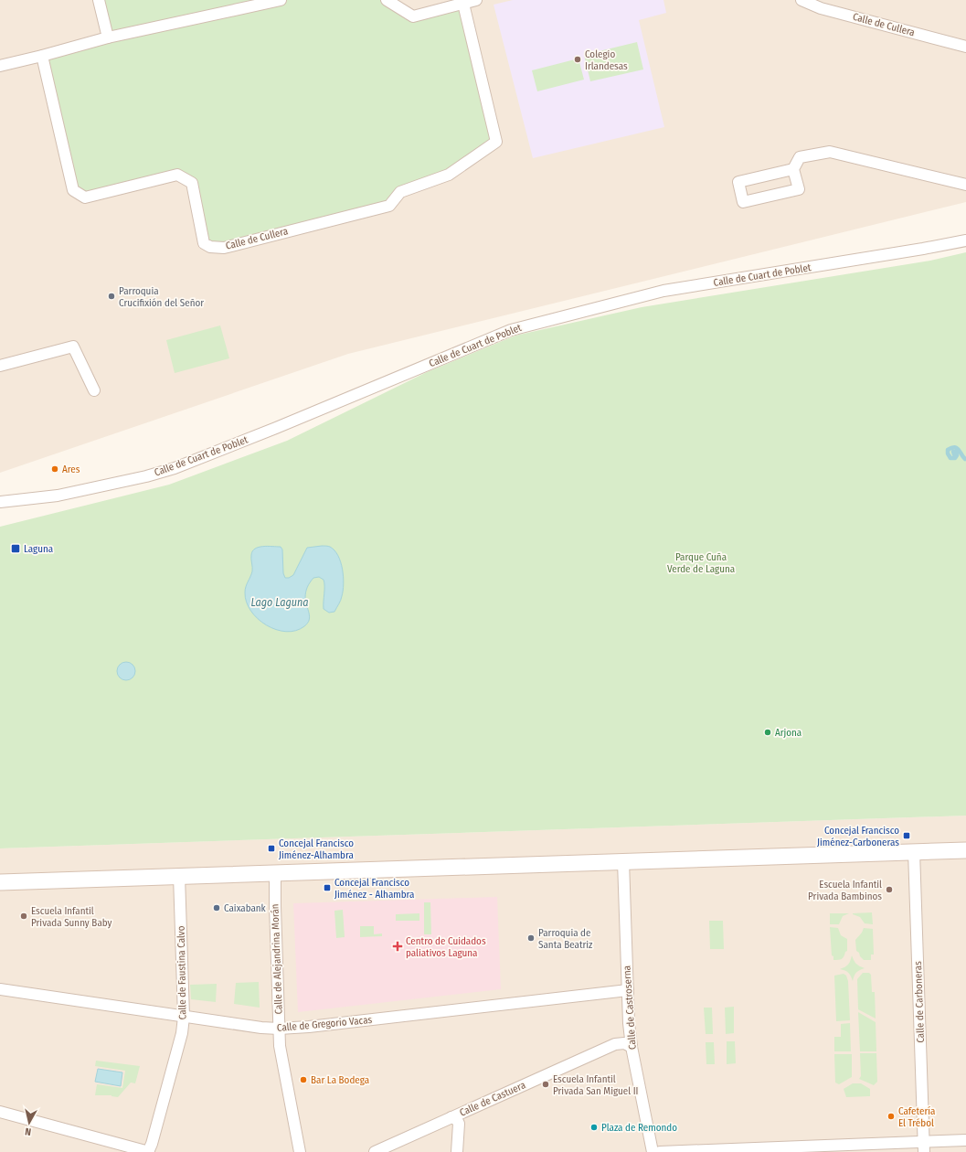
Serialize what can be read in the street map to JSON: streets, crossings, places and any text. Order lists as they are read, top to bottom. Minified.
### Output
{"streets":{"street":["Calle de Cullera","Calle de Cuart de Poblet","Calle de Alejandrina Morán","Calle de Faustina Calvo","Calle de Carboneras","Calle de Castroserna","Calle de Gregorio Vacas","Calle de Castuera"]},"crossings":[["Calle de Alejandrina Morán","Calle de Gregorio Vacas"],["Calle de Faustina Calvo","Calle de Gregorio Vacas"],["Calle de Castroserna","Calle de Gregorio Vacas"],["Calle de Castroserna","Calle de Castuera"]],"water":["Lago Laguna"],"parks":["Parque Cuña Verde de Laguna"],"places":{"other":["Colegio Irlandesas","Parroquia Crucifixión del Señor","Ares","Arjona","Escuela Infantil Privada Bambinos","Caixabank","Escuela Infantil Privada Sunny Baby","Parroquia de Santa Beatriz","Bar La Bodega","Escuela Infantil Privada San Miguel II","Cafetería El Trébol","Plaza de Remondo"],"transit":["Laguna","Concejal Francisco Jiménez-Carboneras","Concejal Francisco Jiménez-Alhambra","Concejal Francisco Jiménez - Alhambra"],"health":["Centro de Cuidados paliativos Laguna"]},"north":"bottom"}
